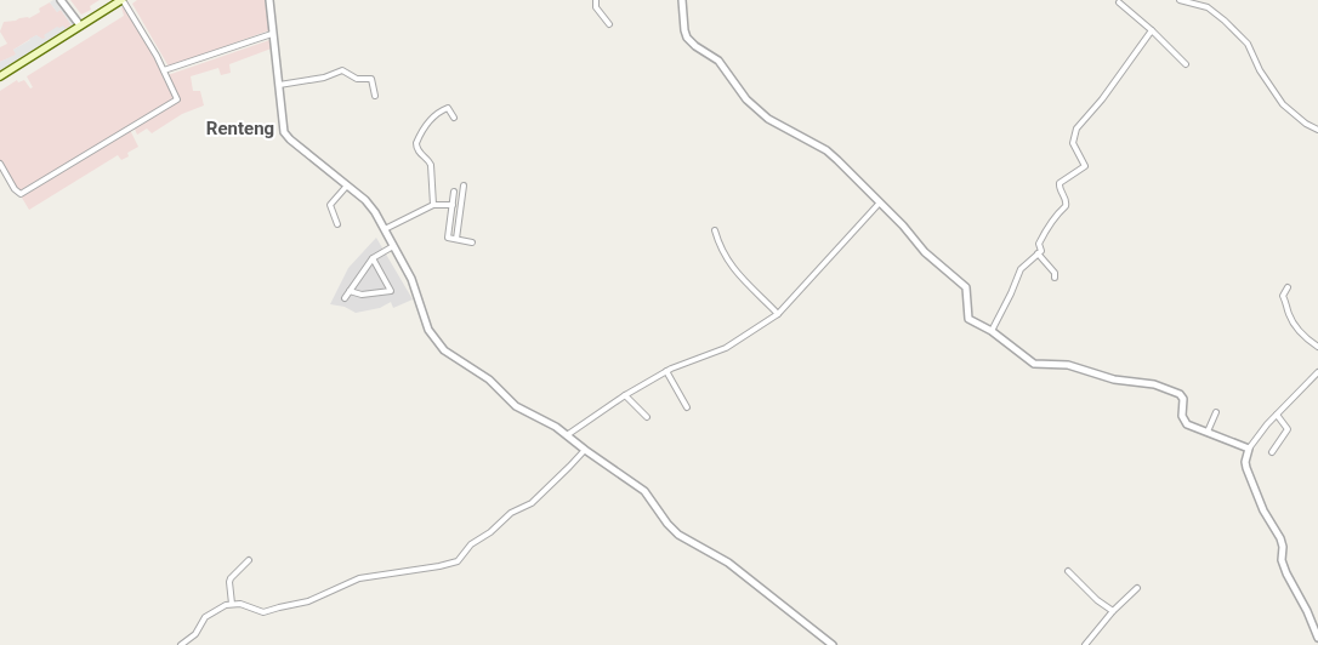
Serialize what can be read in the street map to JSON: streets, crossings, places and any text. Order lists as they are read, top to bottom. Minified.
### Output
{"districts":["Renteng"]}
